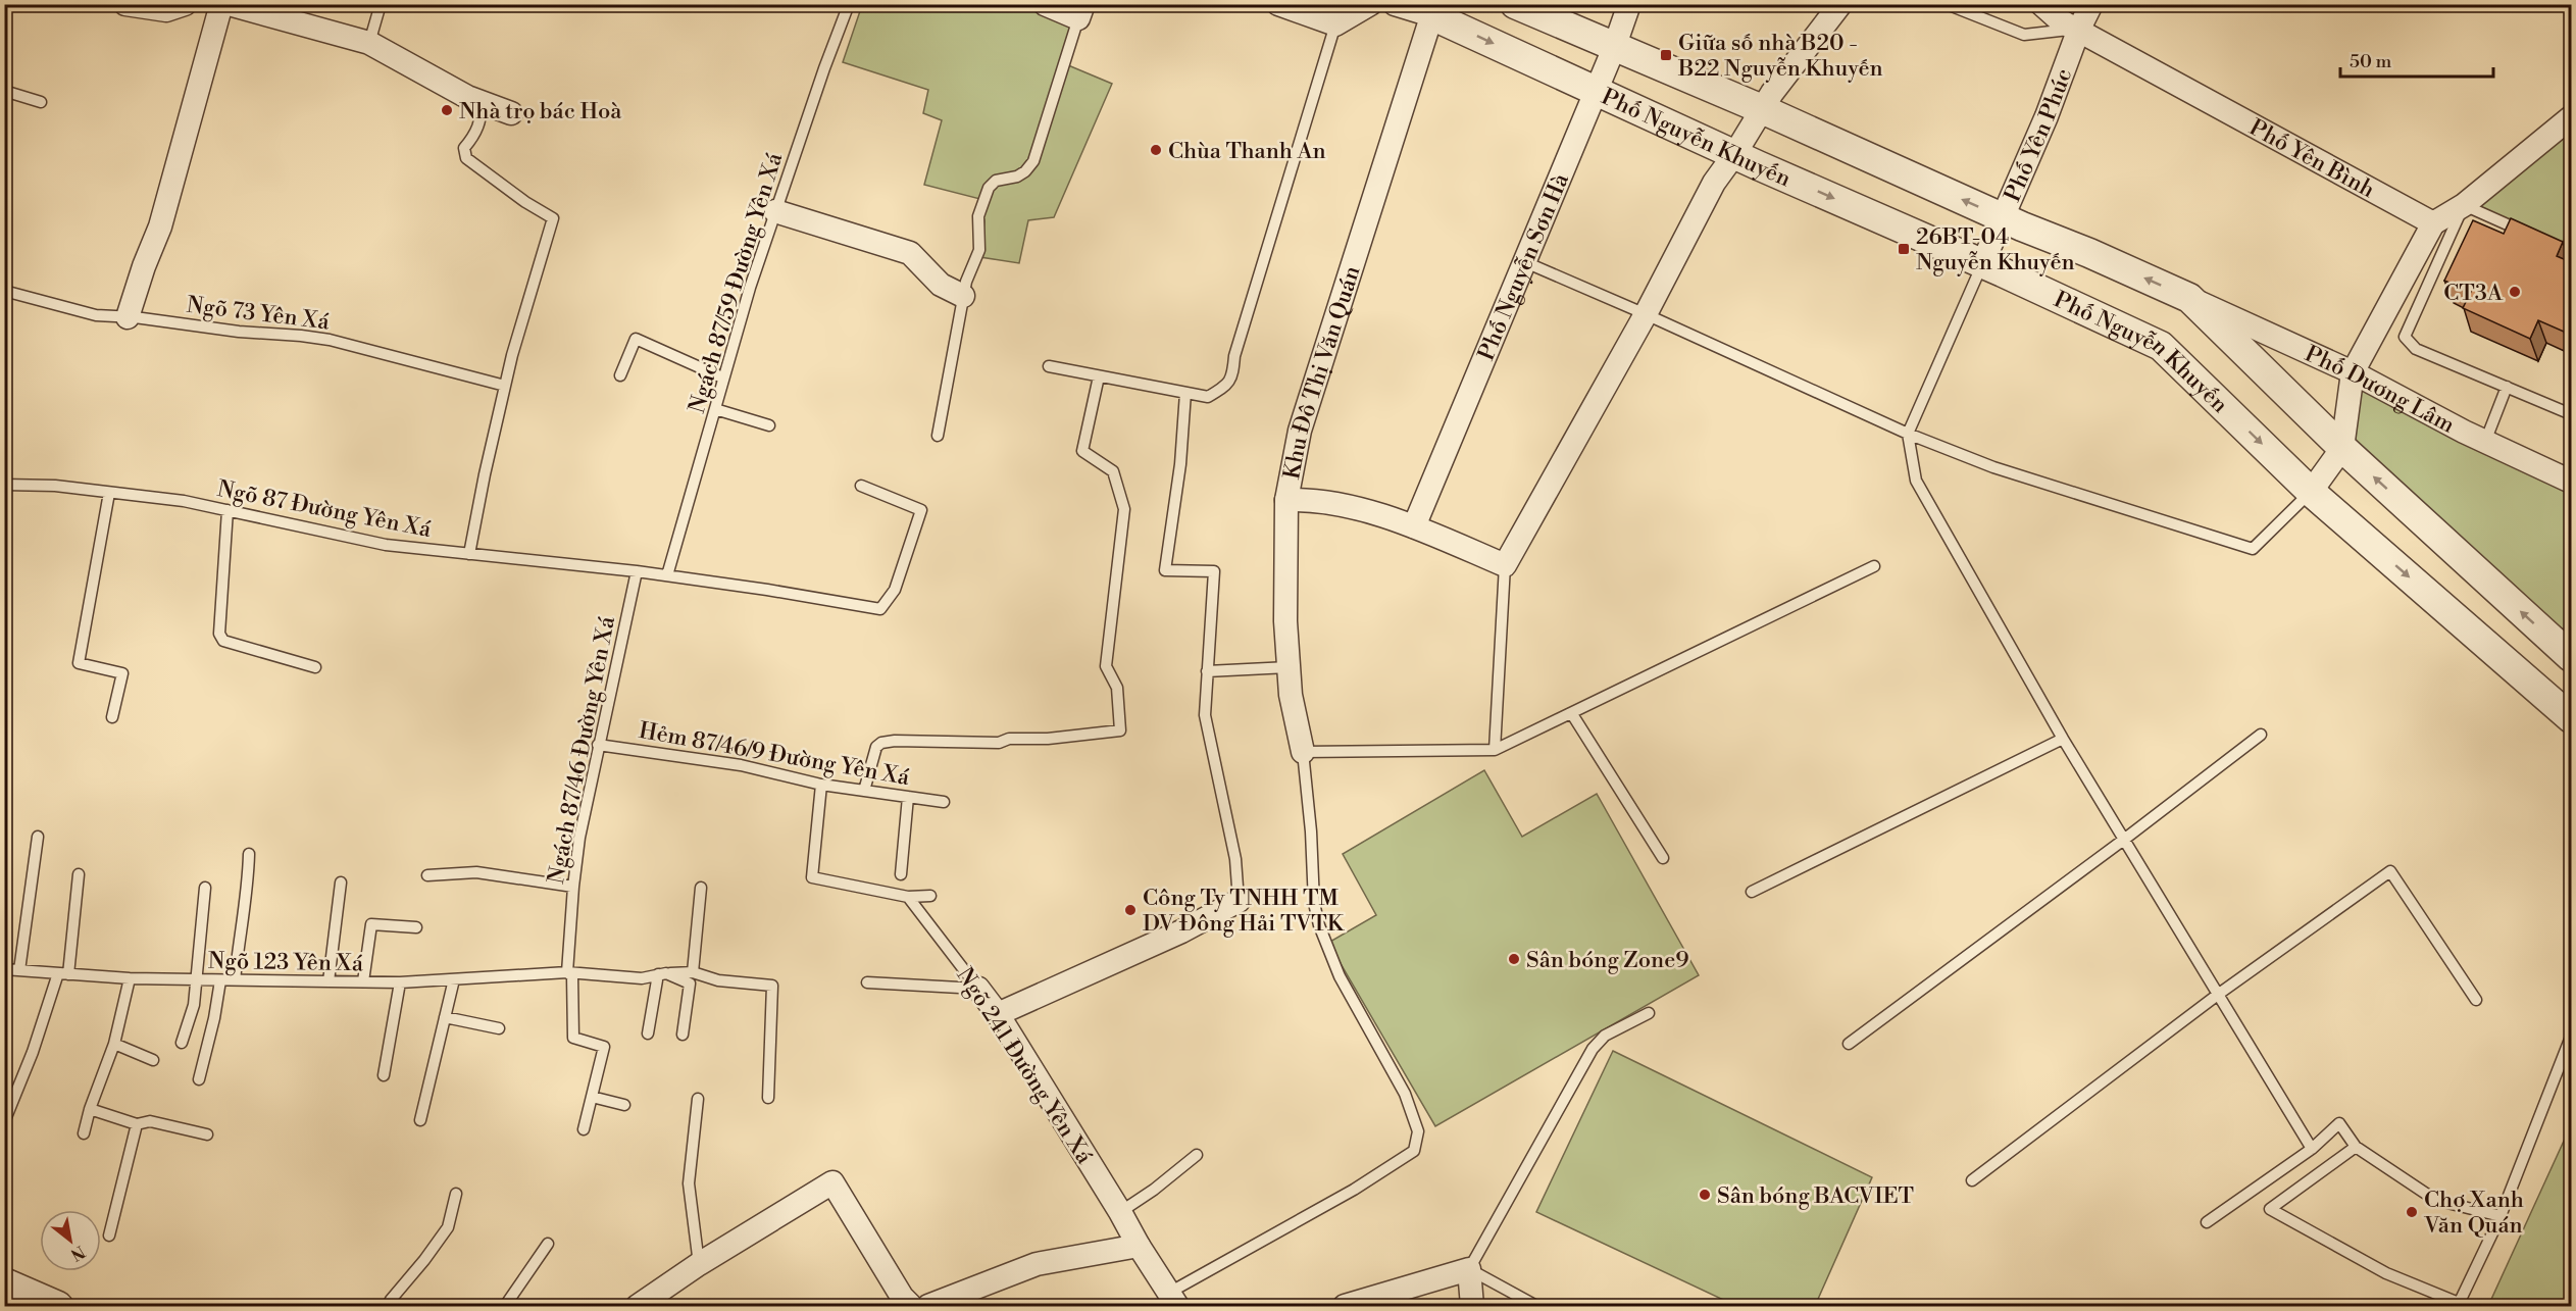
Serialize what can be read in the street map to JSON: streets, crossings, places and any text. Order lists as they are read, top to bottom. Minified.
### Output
{"streets":{"street":["Phố Yên Phúc","Phố Nguyễn Khuyến","Phố Yên Bình","Phố Nguyễn Sơn Hà","Khu Đô Thị Văn Quán","Phố Dương Lâm","Ngõ 241 Đường Yên Xá"],"lane":["Ngách 87/59 Đường Yên Xá","Ngõ 73 Yên Xá","Ngõ 87 Đường Yên Xá","Ngách 87/46 Đường Yên Xá","Hẻm 87/46/9 Đường Yên Xá","Ngõ 123 Yên Xá"]},"crossings":[["Phố Yên Phúc","Phố Nguyễn Khuyến"],["Phố Yên Phúc","Phố Yên Bình"],["Phố Nguyễn Khuyến","Phố Nguyễn Sơn Hà"],["Phố Nguyễn Khuyến","Khu Đô Thị Văn Quán"],["Phố Nguyễn Khuyến","Phố Dương Lâm"],["Ngách 87/59 Đường Yên Xá","Ngõ 87 Đường Yên Xá"],["Ngõ 87 Đường Yên Xá","Ngách 87/46 Đường Yên Xá"],["Ngách 87/46 Đường Yên Xá","Hẻm 87/46/9 Đường Yên Xá"],["Ngách 87/46 Đường Yên Xá","Ngõ 123 Yên Xá"]],"places":{"transit":["Giữa số nhà B20 - B22 Nguyễn Khuyến","26BT-04 Nguyễn Khuyến"],"other":["Nhà trọ bác Hoà","Chùa Thanh An","CT3A","Công Ty TNHH TM DV Đông Hải TVTK","Sân bóng Zone9","Sân bóng BACVIET","Chợ Xanh Văn Quán"]},"scale_bar":"50 m","north":"bottom right"}
